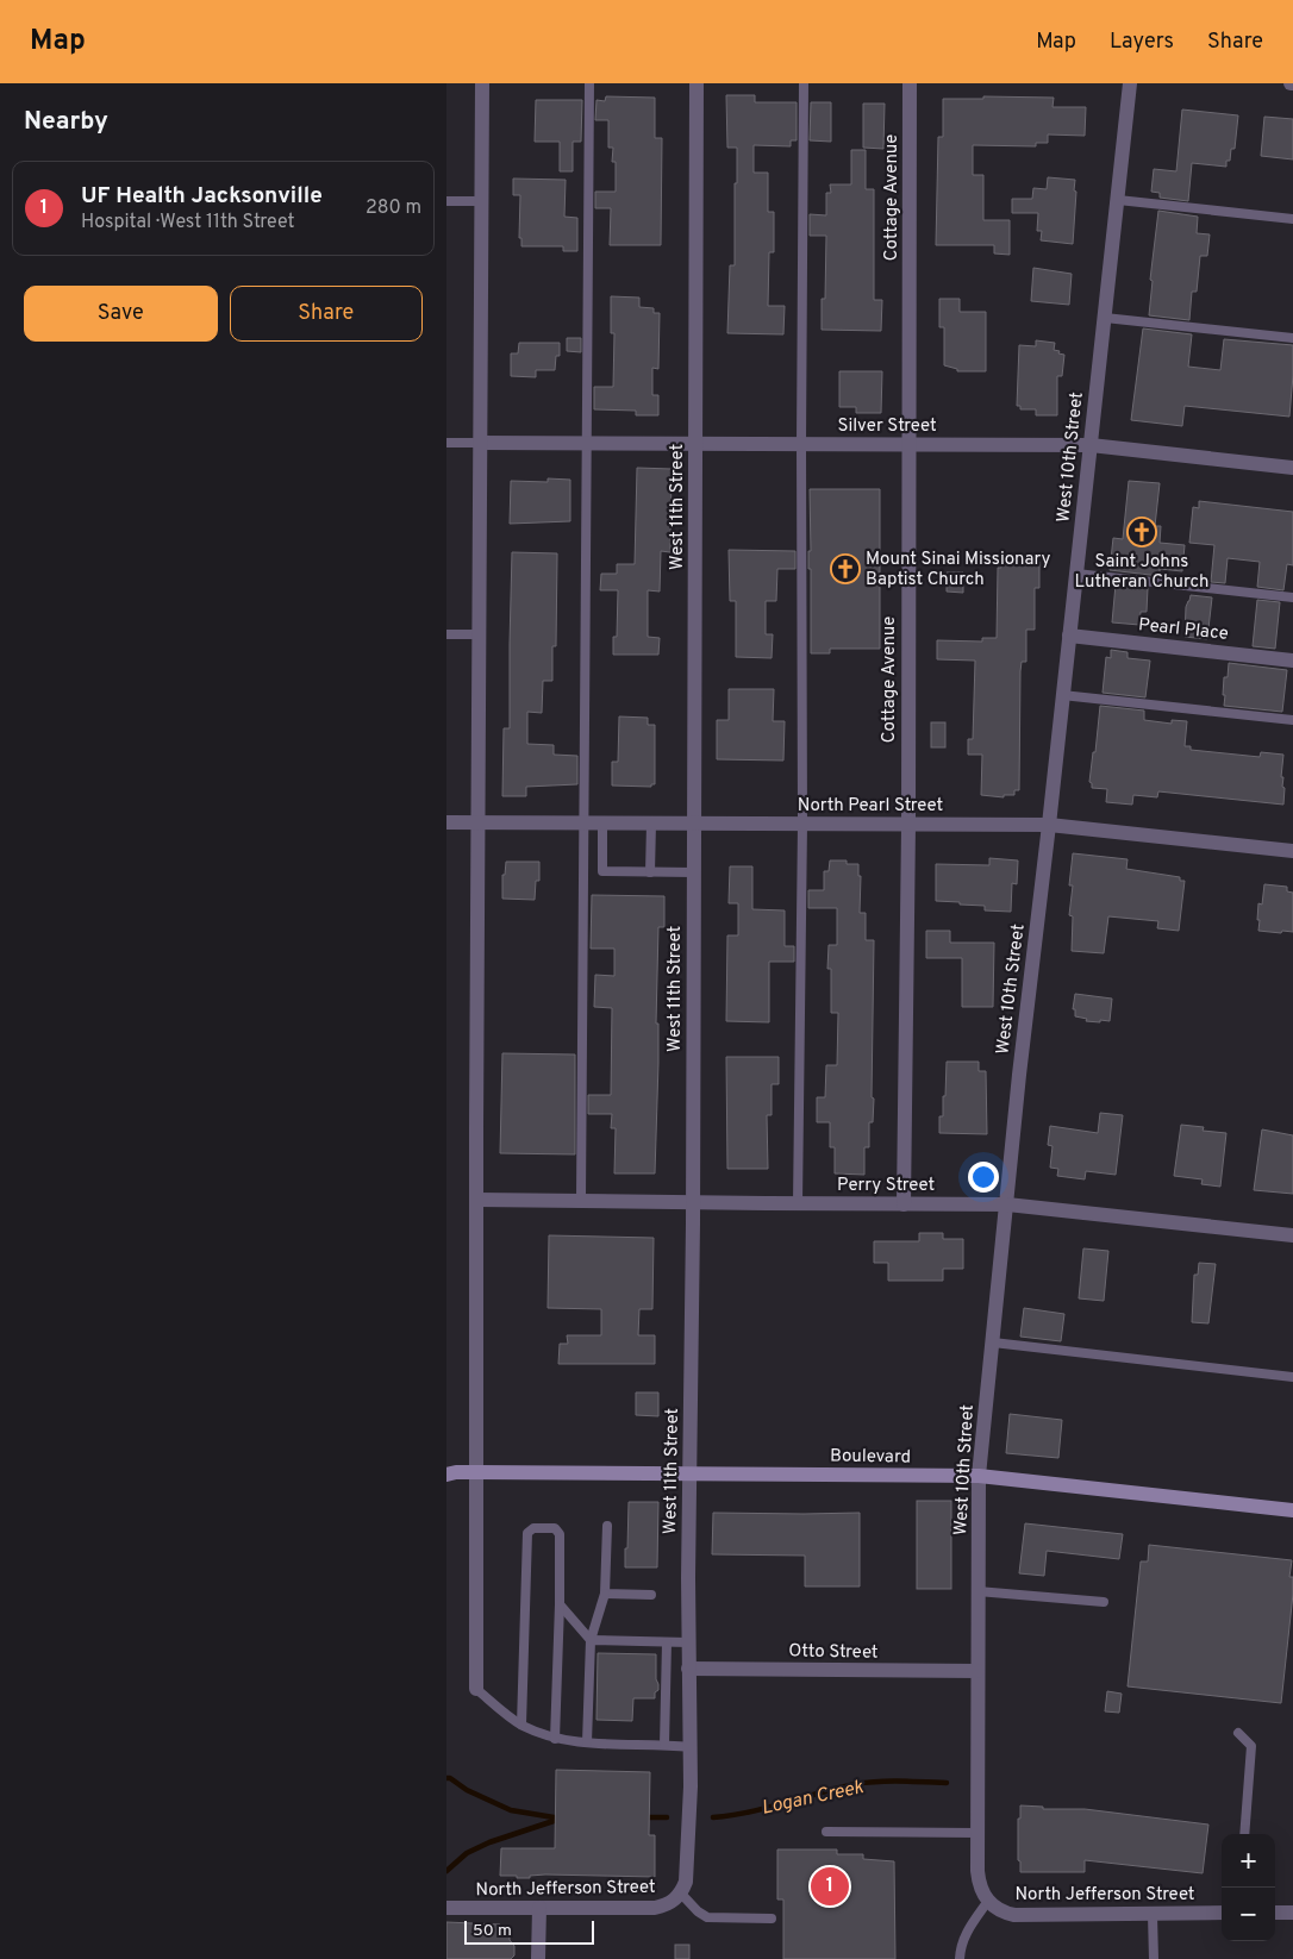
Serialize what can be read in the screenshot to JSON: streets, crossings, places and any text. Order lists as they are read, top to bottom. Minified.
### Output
{"streets":{"main road":["Boulevard"],"street":["Cottage Avenue","Silver Street","West 10th Street","West 11th Street","Pearl Place","North Pearl Street","Perry Street","Otto Street","North Jefferson Street"]},"crossings":[["Cottage Avenue","Silver Street"],["Cottage Avenue","North Pearl Street"],["Cottage Avenue","Perry Street"],["Silver Street","West 10th Street"],["Silver Street","West 11th Street"],["West 10th Street","Pearl Place"],["West 10th Street","North Pearl Street"],["West 10th Street","Perry Street"],["West 10th Street","Boulevard"],["West 10th Street","Otto Street"],["West 10th Street","North Jefferson Street"],["West 11th Street","North Pearl Street"],["West 11th Street","Perry Street"],["West 11th Street","Boulevard"],["West 11th Street","Otto Street"],["West 11th Street","North Jefferson Street"]],"water":["Logan Creek"],"places":{"church":["Saint Johns Lutheran Church","Mount Sinai Missionary Baptist Church"]},"scale_bar":"50 m","page":{"header":"Map","nav":["Map","Layers","Share"],"heading":"Nearby","list":[{"mark":"1","name":"UF Health Jacksonville","note":"Hospital · West 11th Street","value":"280 m"}],"buttons":["Save","Share"],"map_buttons":["+","−"],"pins":"1","scale":"50 m"}}
